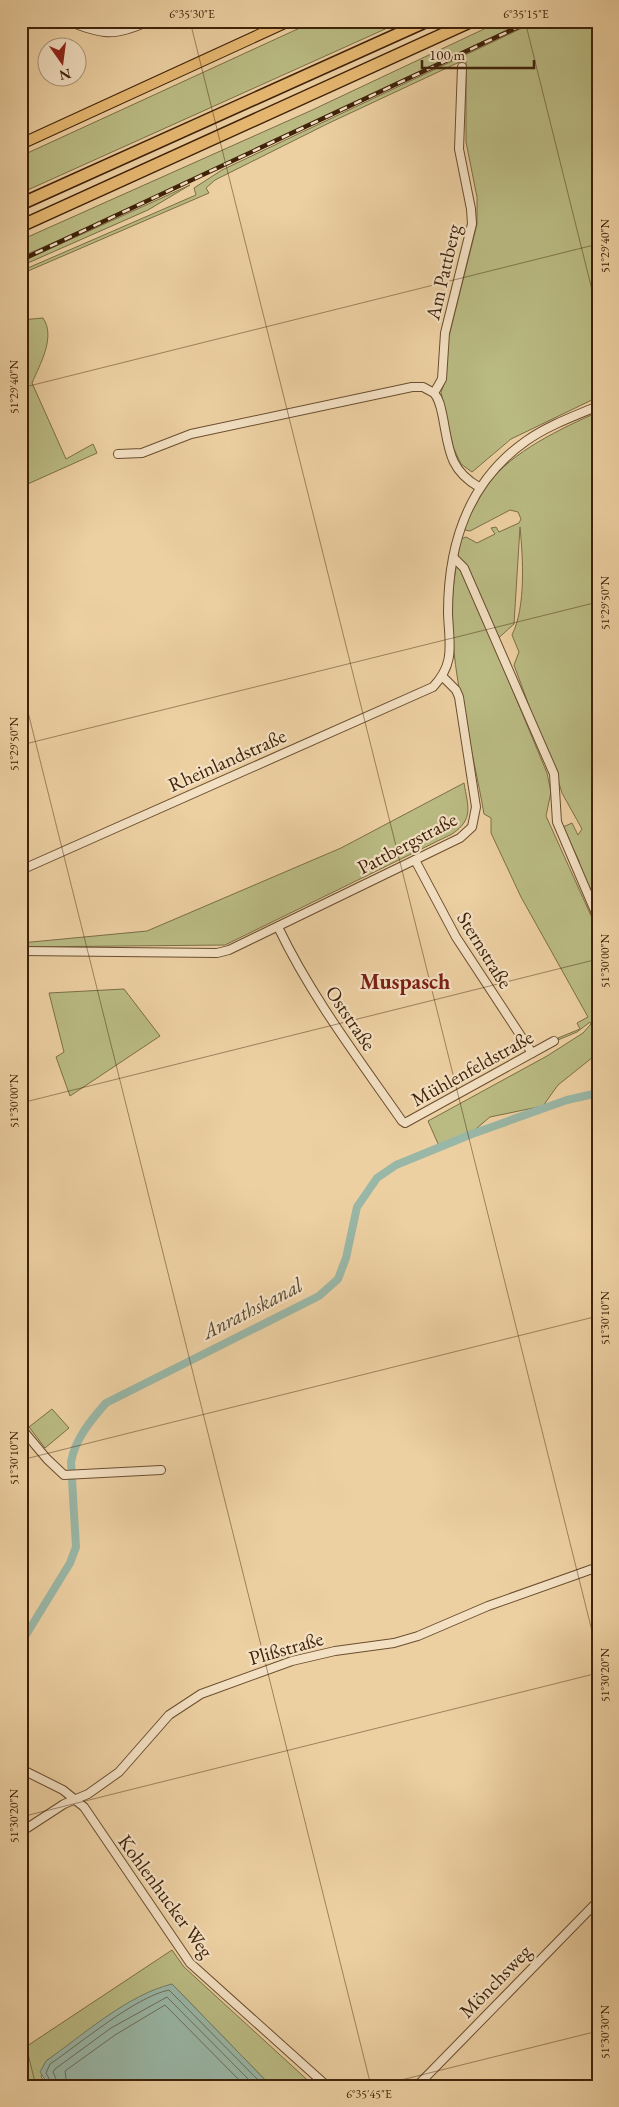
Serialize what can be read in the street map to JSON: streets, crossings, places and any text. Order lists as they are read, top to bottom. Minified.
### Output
{"streets":{"street":["Am Pattberg","Rheinlandstraße","Pattbergstraße","Sternstraße","Oststraße","Mühlenfeldstraße","Plißstraße","Kohlenhucker Weg","Mönchsweg"]},"crossings":[["Rheinlandstraße","Pattbergstraße"],["Pattbergstraße","Sternstraße"],["Pattbergstraße","Oststraße"],["Sternstraße","Mühlenfeldstraße"],["Oststraße","Mühlenfeldstraße"],["Plißstraße","Kohlenhucker Weg"]],"districts":["Muspasch"],"water":["Anrathskanal"],"scale_bar":"100 m","north":"bottom","coordinates":["6°35'30\"E","6°35'15\"E","51°29'40\"N","51°29'50\"N","51°30'00\"N","51°30'10\"N","51°30'20\"N","51°30'30\"N","6°35'45\"E"]}
